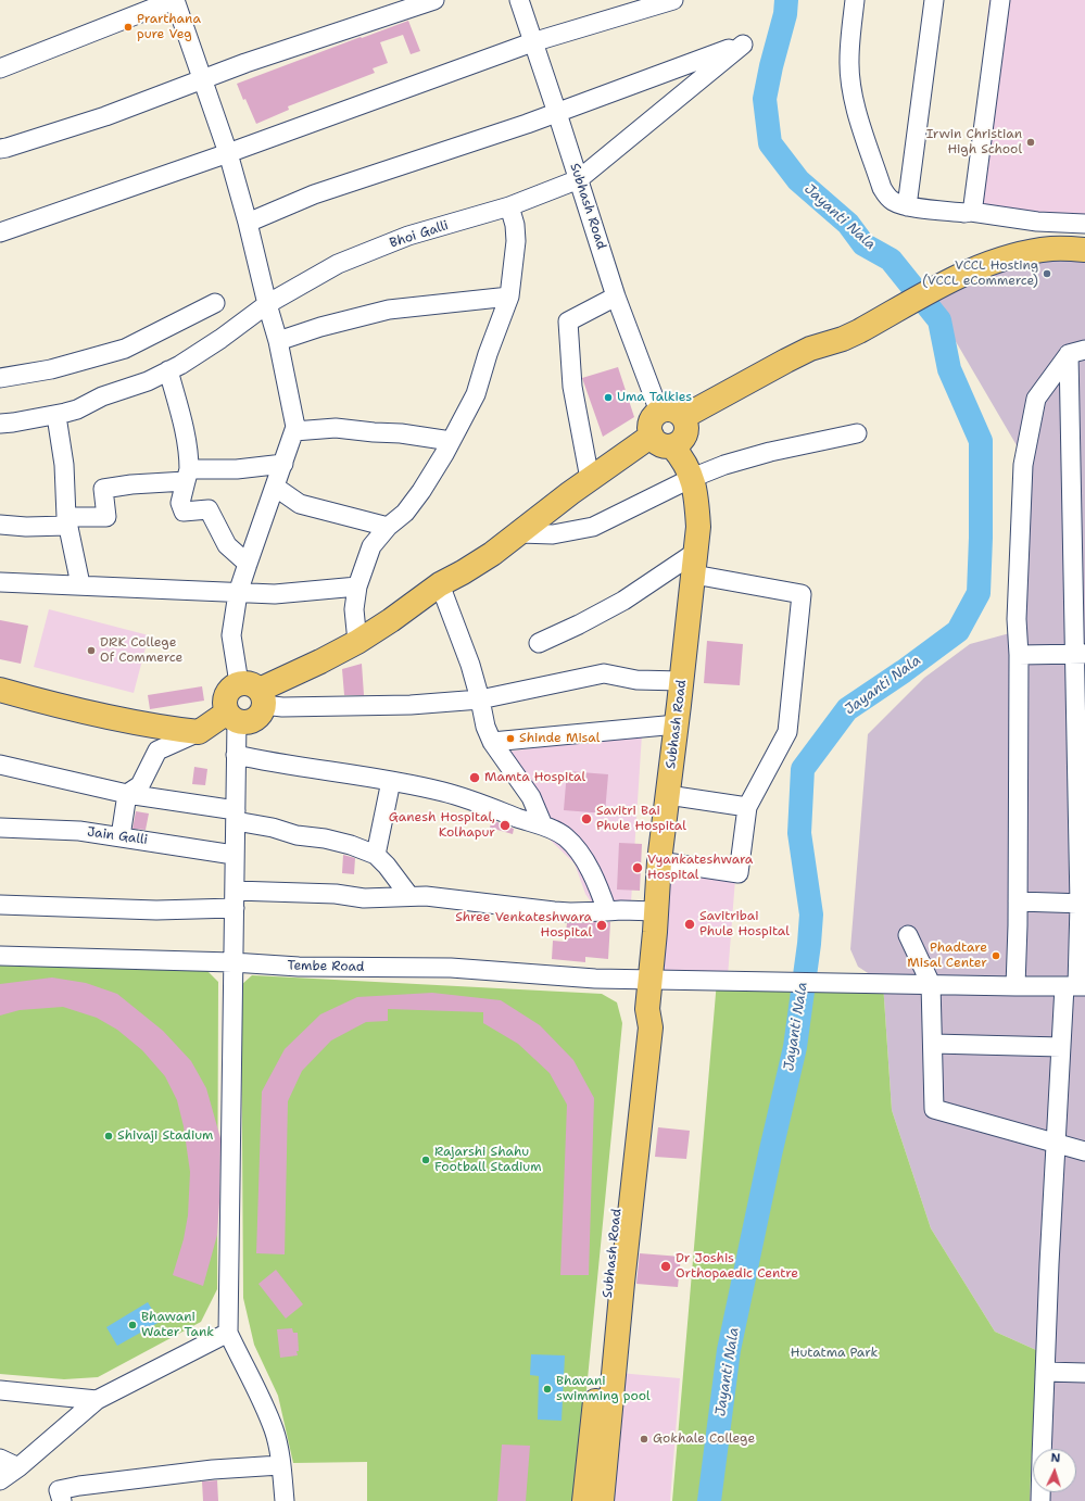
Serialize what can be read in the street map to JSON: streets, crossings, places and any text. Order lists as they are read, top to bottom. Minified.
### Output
{"streets":{"main road":["Subhash Road"],"street":["Bhoi Galli","Jain Galli","Tembe Road"]},"crossings":[["Subhash Road","Bhoi Galli"],["Subhash Road","Tembe Road"]],"water":["Jayanti Nala"],"parks":["Hutatma Park"],"places":["Prarthana pure Veg","Irwin Christian High School","VCCL Hosting (VCCL eCommerce)","Uma Talkies","DRK College Of Commerce","Shinde Misal","Mamta Hospital","Savitri Bai Phule Hospital","Ganesh Hospital, Kolhapur","Vyankateshwara Hospital","Savitribai Phule Hospital","Shree Venkateshwara Hospital","Phadtare Misal Center","Shivaji Stadium","Rajarshi Shahu Football Stadium","Dr Joshis Orthopaedic Centre","Bhawani Water Tank","Bhavani swimming pool","Gokhale College"],"north":"top"}
